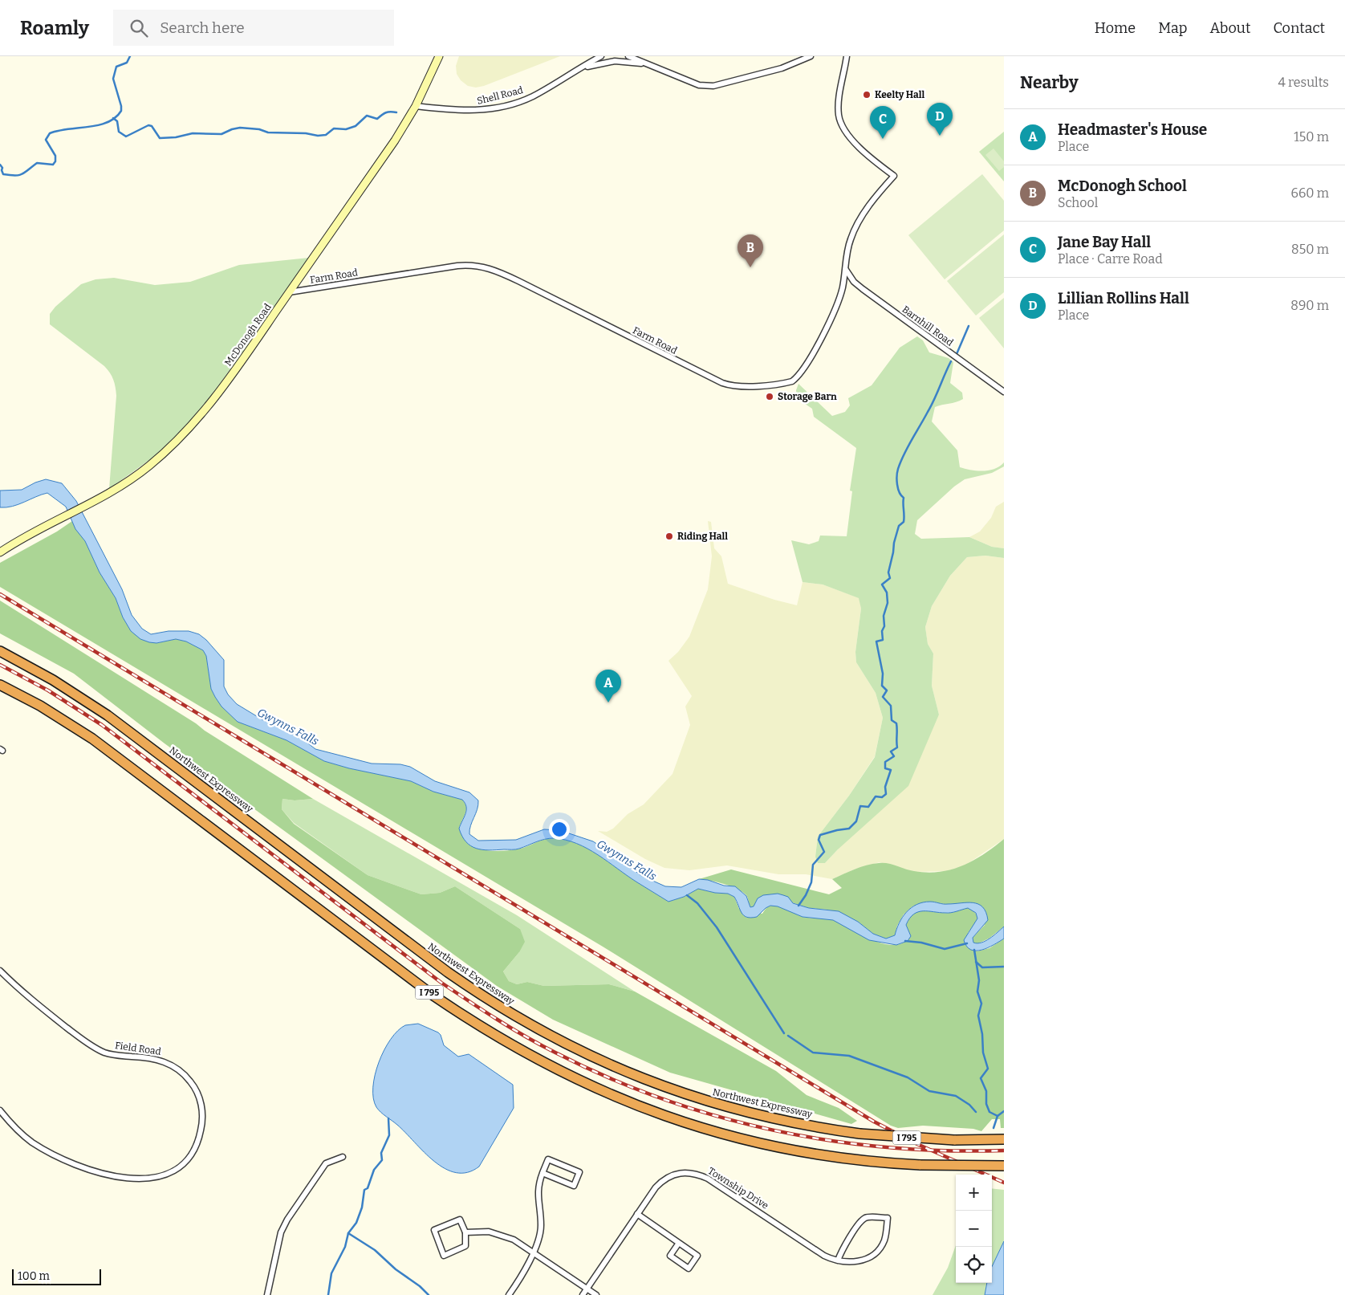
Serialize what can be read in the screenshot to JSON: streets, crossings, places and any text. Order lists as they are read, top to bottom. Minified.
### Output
{"streets":{"highway":["Northwest Expressway","I 795"],"main road":["McDonogh Road"],"street":["Shell Road","Farm Road","Barnhill Road","Field Road","Township Drive"]},"crossings":[["Shell Road","McDonogh Road"],["Farm Road","Barnhill Road"],["Farm Road","McDonogh Road"]],"water":["Gwynns Falls"],"places":["Keelty Hall","Storage Barn","Riding Hall"],"scale_bar":"100 m","page":{"header":"Roamly","search":"Search here","nav":["Home","Map","About","Contact"],"heading":["Nearby","4 results"],"pins":["D","C","B","A"],"list":[{"mark":"A","name":"Headmaster's House","note":"Place","value":"150 m"},{"mark":"B","name":"McDonogh School","note":"School","value":"660 m"},{"mark":"C","name":"Jane Bay Hall","note":"Place · Carre Road","value":"850 m"},{"mark":"D","name":"Lillian Rollins Hall","note":"Place","value":"890 m"}],"map_buttons":["+","−"],"scale":"100 m"}}
